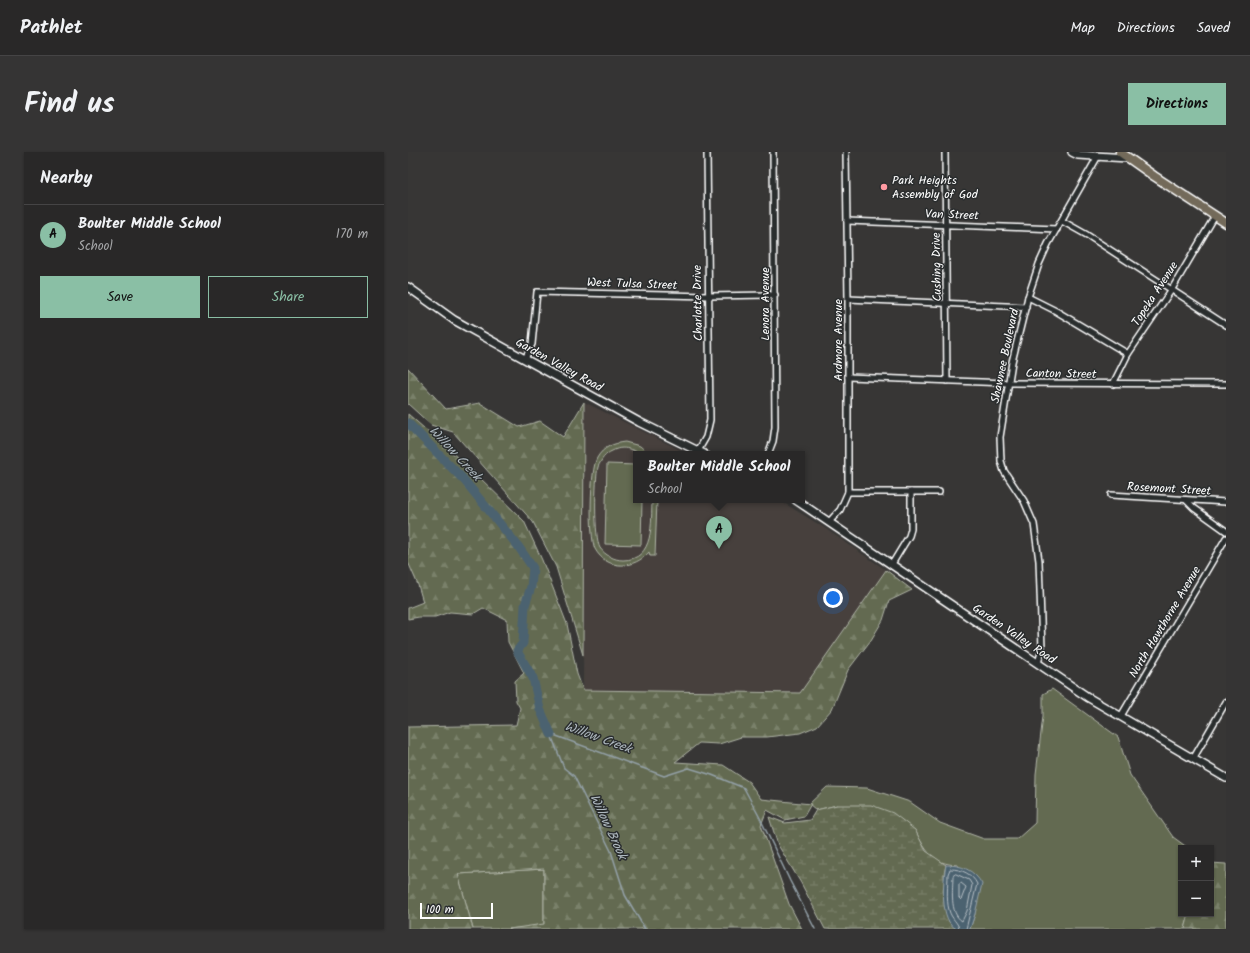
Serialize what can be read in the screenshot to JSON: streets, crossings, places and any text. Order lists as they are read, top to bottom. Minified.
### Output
{"streets":{"street":["Van Street","Cushing Drive","West Tulsa Street","Topeka Avenue","Charlotte Drive","Lenora Avenue","Ardmore Avenue","Shawnee Boulevard","Garden Valley Road","Canton Street","Rosemont Street","North Hawthorne Avenue"]},"crossings":[["Van Street","Cushing Drive"],["Van Street","Ardmore Avenue"],["Van Street","Shawnee Boulevard"],["Cushing Drive","Canton Street"],["West Tulsa Street","Charlotte Drive"],["West Tulsa Street","Lenora Avenue"],["West Tulsa Street","Garden Valley Road"],["Topeka Avenue","Canton Street"],["Ardmore Avenue","Garden Valley Road"],["Ardmore Avenue","Canton Street"],["Shawnee Boulevard","Garden Valley Road"],["Shawnee Boulevard","Canton Street"],["Garden Valley Road","North Hawthorne Avenue"]],"water":["Willow Creek","Willow Brook"],"places":["Park Heights Assembly of God"],"scale_bar":"100 m","page":{"header":"Pathlet","nav":["Map","Directions","Saved"],"title":"Find us","buttons":["Directions",["Save","Share"]],"heading":"Nearby","list":[{"mark":"A","name":"Boulter Middle School","note":"School","value":"170 m"}],"popup":["Boulter Middle School","School"],"pins":"A","map_buttons":["+","−"],"scale":"100 m"}}
